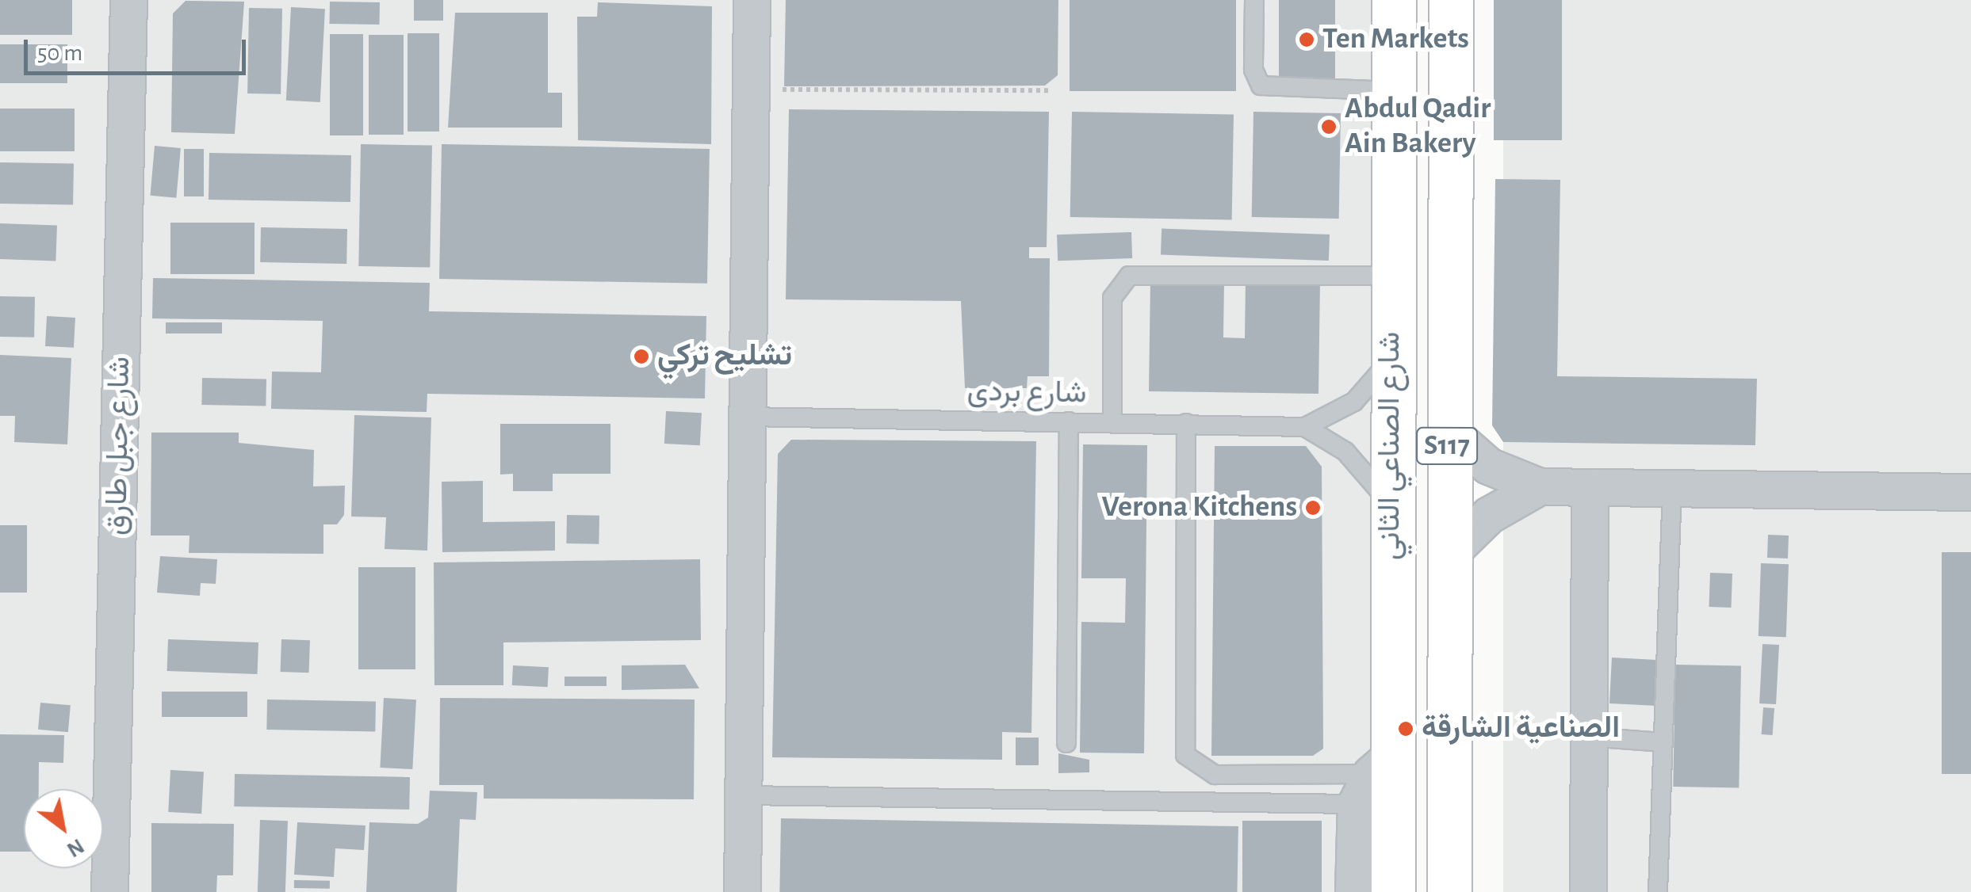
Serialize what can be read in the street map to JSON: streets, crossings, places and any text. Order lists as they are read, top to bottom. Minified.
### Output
{"streets":{"main road":["شارع الصناعي الثاني","S117"],"street":["شارع جبل طارق"],"lane":["شارع بردى"]},"crossings":[["شارع بردى","شارع الصناعي الثاني"]],"places":["Ten Markets","Abdul Qadir Ain Bakery","تشليح تركي","Verona Kitchens","الصناعية الشارقة"],"scale_bar":"50 m","north":"bottom right"}
